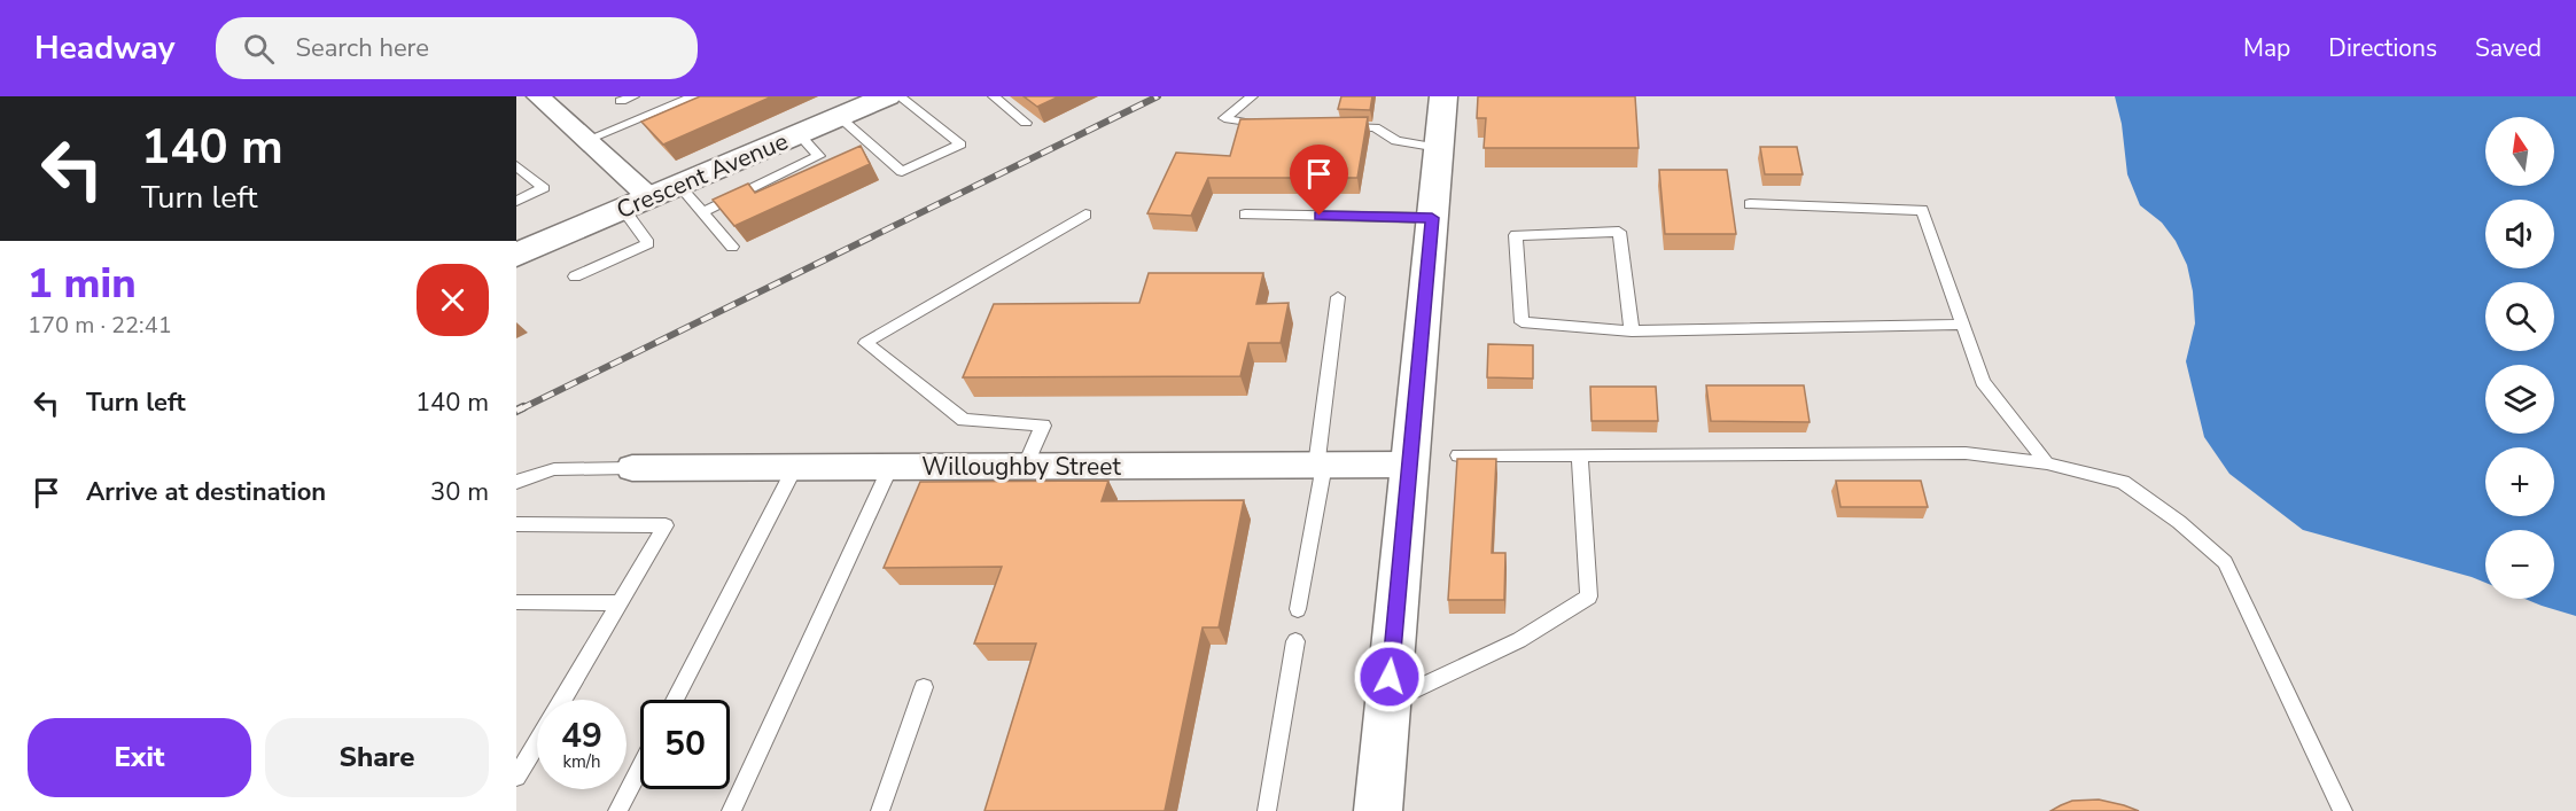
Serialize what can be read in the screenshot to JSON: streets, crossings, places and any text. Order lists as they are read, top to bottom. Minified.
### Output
{"streets":{"main road":["Crescent Avenue"],"street":["Willoughby Street"]},"north":"top","page":{"header":"Headway","search":"Search here","nav":["Map","Directions","Saved"],"turn":["140 m","Turn left"],"map_buttons":["+","−"],"heading":["1 min","170 m · 22:41"],"list":[{"name":"Turn left","value":"140 m"},{"name":"Arrive at destination","value":"30 m"}],"speed":"49 km/h","limit":"50","buttons":["Exit","Share"]}}
